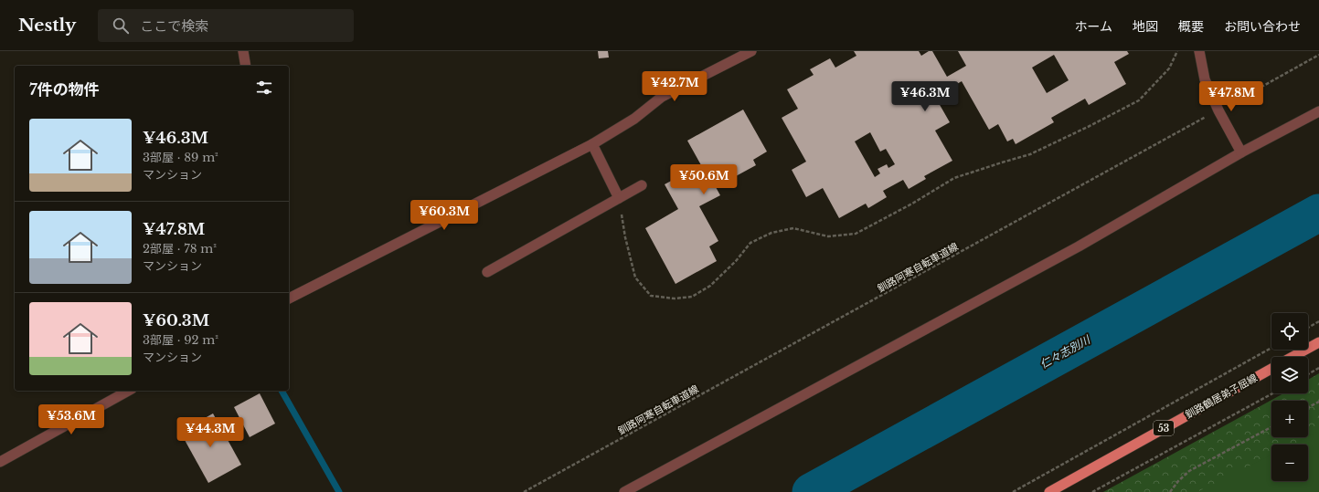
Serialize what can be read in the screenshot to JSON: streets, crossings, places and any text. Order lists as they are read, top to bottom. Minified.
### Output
{"streets":{"main road":["釧路鶴居弟子屈線","53"],"path":["釧路阿寒自転車道線"]},"water":["仁々志別川"],"page":{"header":"Nestly","search":"ここで検索","nav":["ホーム","地図","概要","お問い合わせ"],"heading":"7件の物件","price":["¥42.7M","¥46.3M","¥47.8M","¥50.6M","¥60.3M","¥53.6M","¥44.3M"],"list":[{"name":"¥46.3M","note":"3部屋 · 89 m² · マンション"},{"name":"¥47.8M","note":"2部屋 · 78 m² · マンション"},{"name":"¥60.3M","note":"3部屋 · 92 m² · マンション"}],"map_buttons":["+","−"]}}
